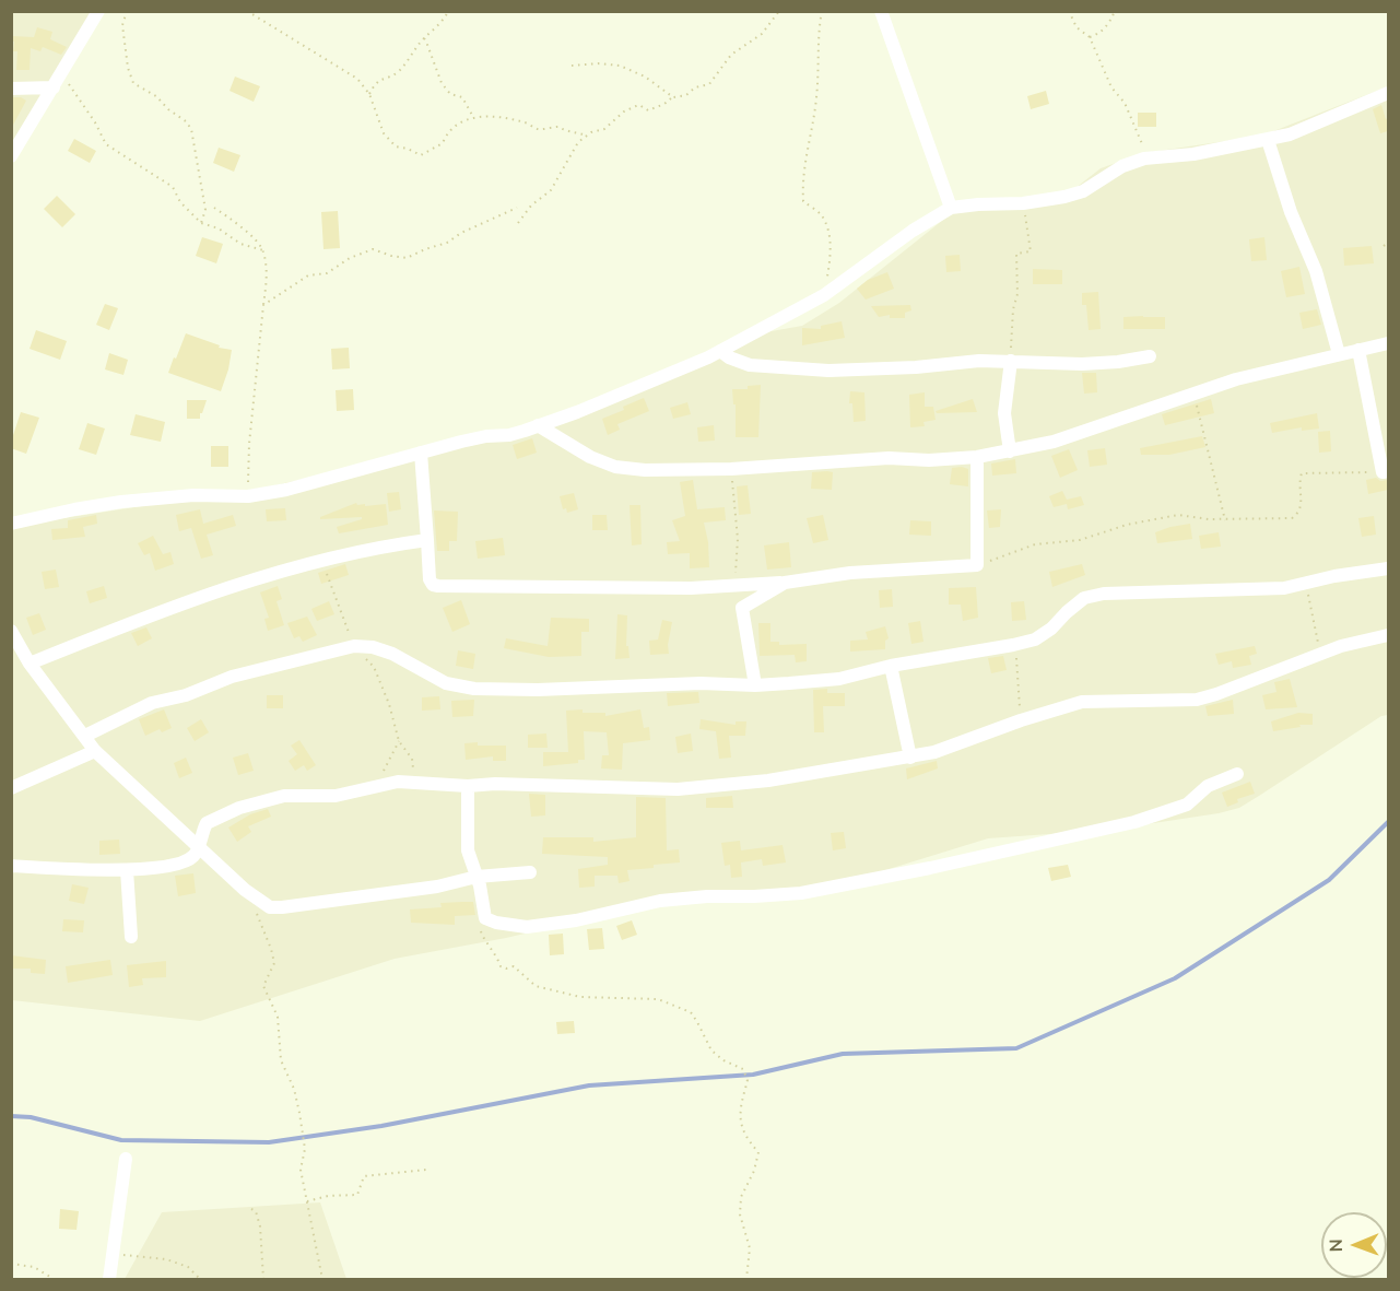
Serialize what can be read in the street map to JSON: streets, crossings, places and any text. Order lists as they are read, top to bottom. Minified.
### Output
{"north":"left"}
